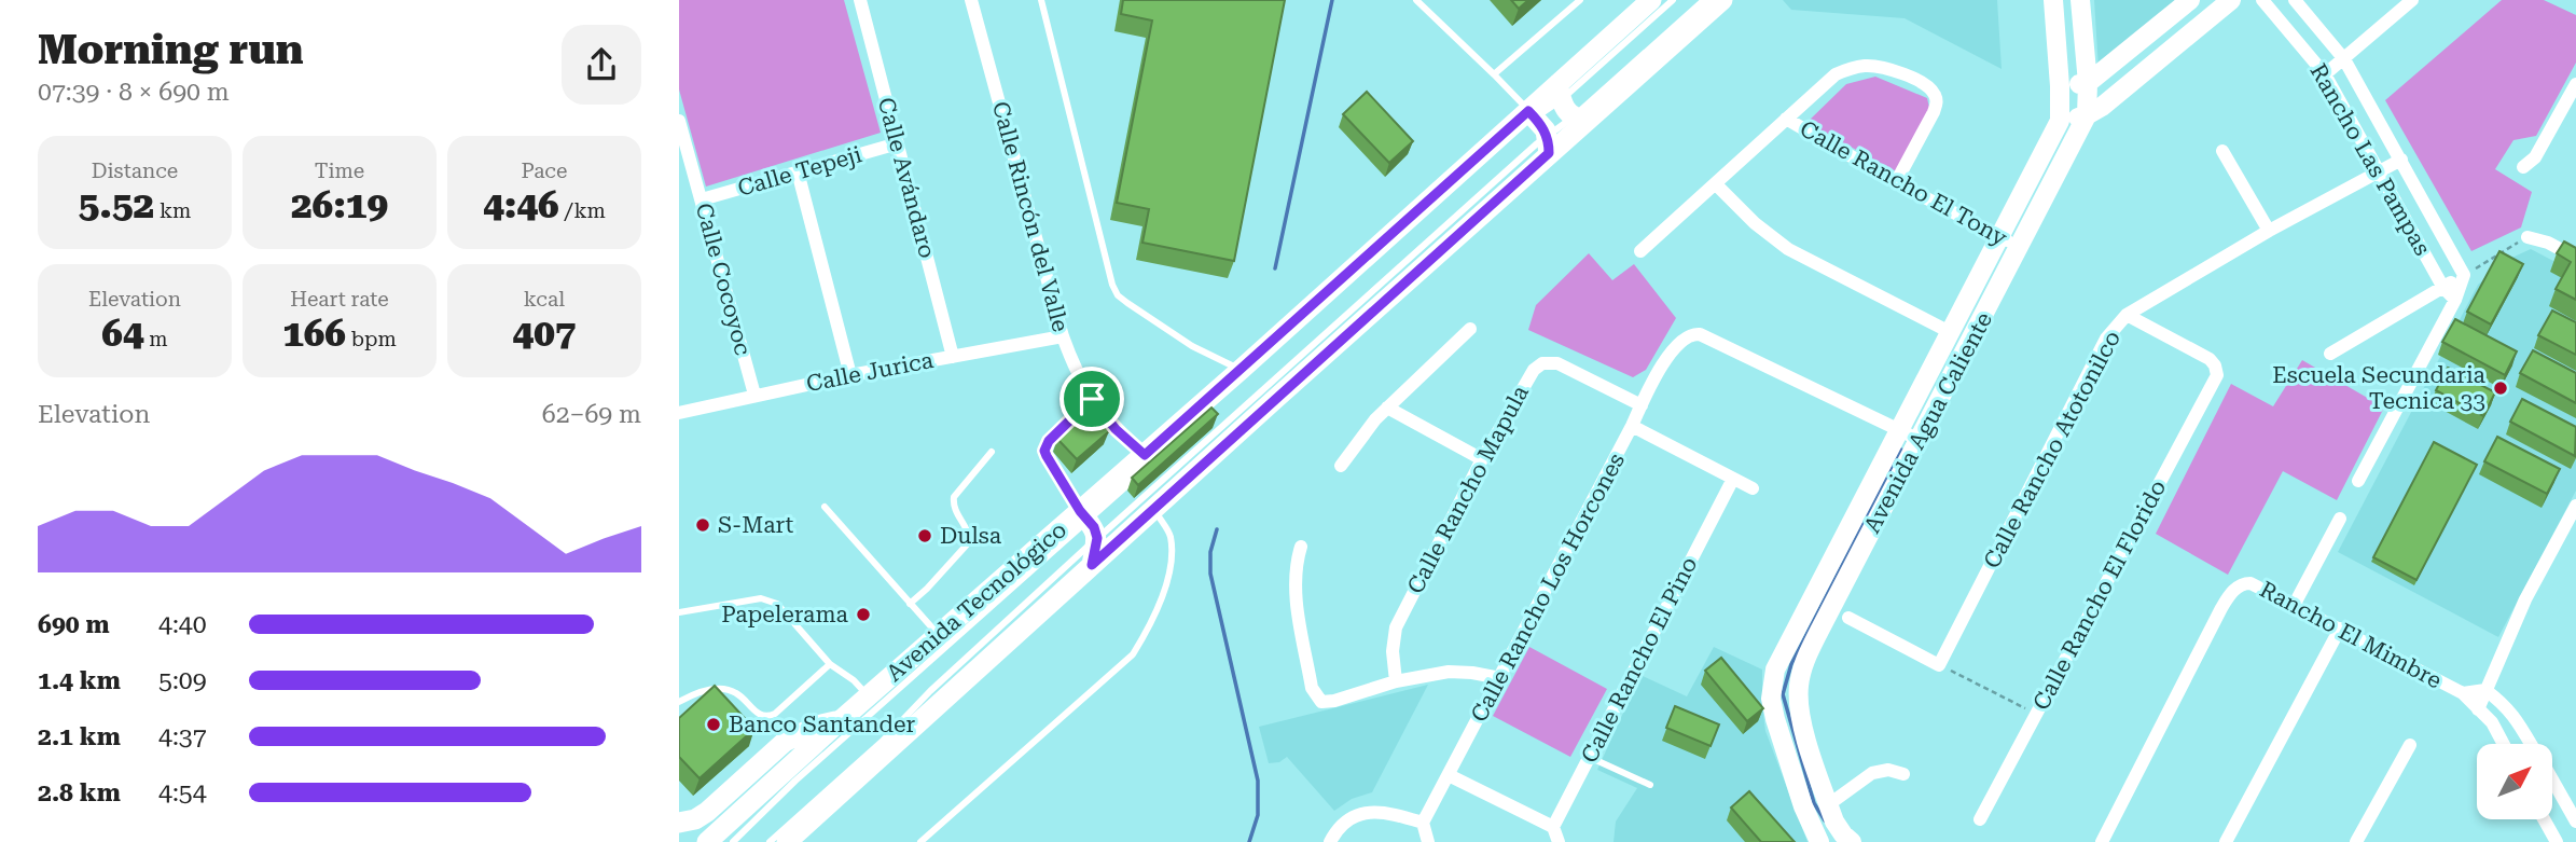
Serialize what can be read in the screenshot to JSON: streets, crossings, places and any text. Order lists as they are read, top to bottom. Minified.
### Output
{"streets":{"main road":["Avenida Tecnológico"],"street":["Rancho Las Pampas","Calle Tepeji","Calle Avándaro","Calle Rancho El Tony","Calle Rincón del Valle","Calle Cocoyoc","Calle Jurica","Avenida Agua Caliente","Calle Rancho Atotonilco","Calle Rancho Mapula","Calle Rancho Los Horcones","Calle Rancho El Florido","Rancho El Mimbre","Calle Rancho El Pino"]},"crossings":[["Rancho Las Pampas","Calle Rancho Atotonilco"],["Calle Tepeji","Calle Avándaro"],["Calle Tepeji","Calle Cocoyoc"],["Calle Avándaro","Calle Jurica"],["Calle Rancho El Tony","Avenida Agua Caliente"],["Calle Rincón del Valle","Calle Jurica"],["Calle Rincón del Valle","Avenida Tecnológico"],["Calle Cocoyoc","Calle Jurica"],["Avenida Agua Caliente","Calle Rancho Los Horcones"],["Calle Rancho Atotonilco","Calle Rancho El Florido"],["Calle Rancho Mapula","Calle Rancho Los Horcones"]],"places":["Escuela Secundaria Tecnica 33","S-Mart","Dulsa","Papelerama","Banco Santander"],"north":"top right","page":{"heading":["Morning run","07:39 · 8 × 690 m"],"stats":[["Distance","5.52 km"],["Time","26:19"],["Pace","4:46 /km"],["Elevation","64 m"],["Heart rate","166 bpm"],["kcal","407"]],"chart":["Elevation","62–69 m"],"list":[{"name":"690 m","note":"4:40"},{"name":"1.4 km","note":"5:09"},{"name":"2.1 km","note":"4:37"},{"name":"2.8 km","note":"4:54"}]}}
